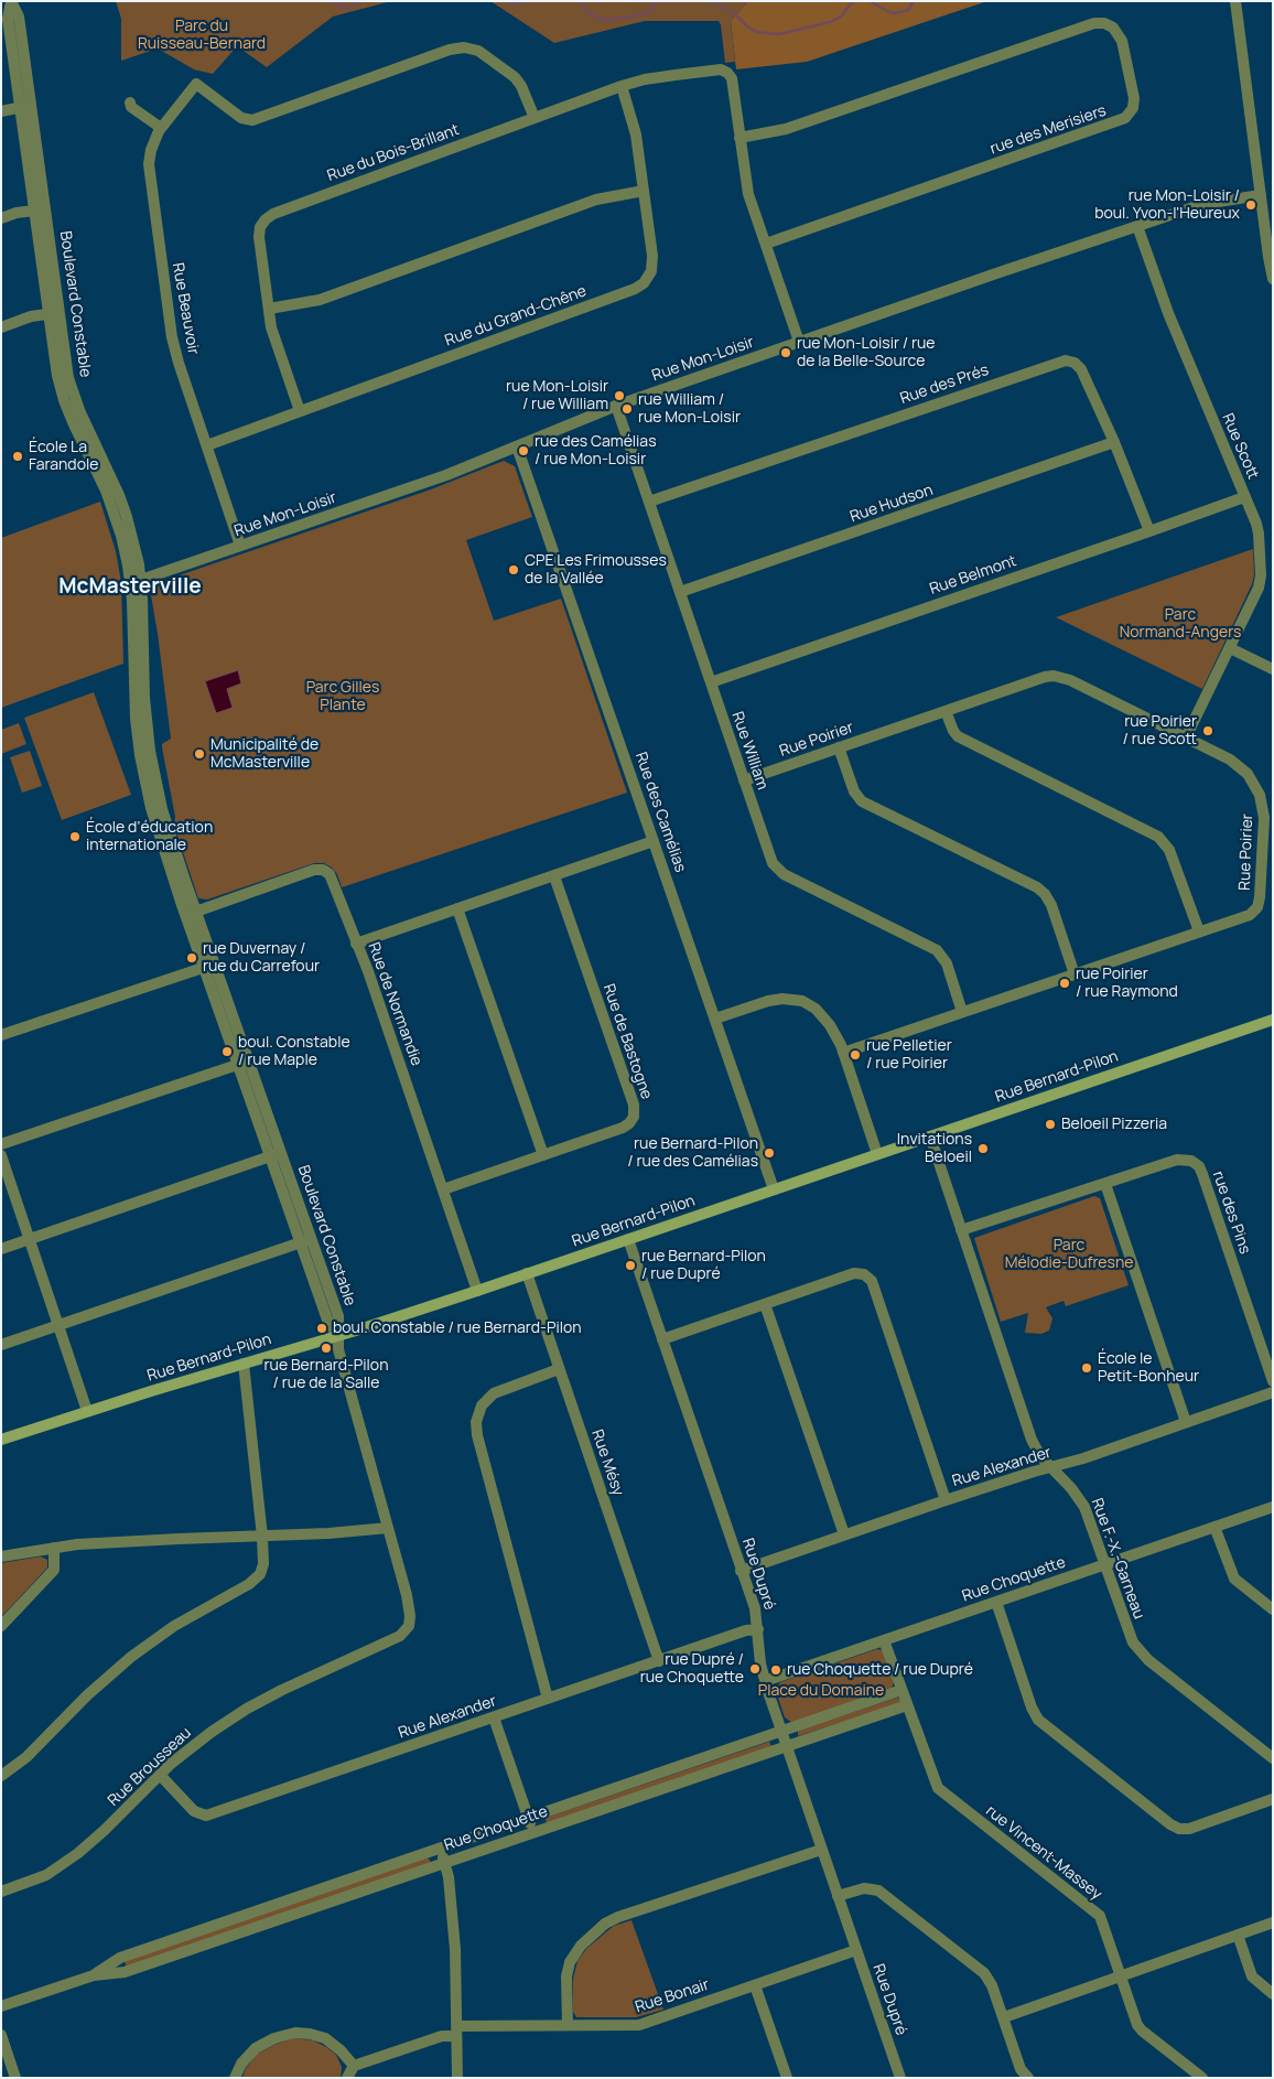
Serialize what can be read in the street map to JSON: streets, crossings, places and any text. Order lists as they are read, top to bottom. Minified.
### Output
{"streets":{"main road":["Rue Bernard-Pilon"],"street":["rue des Merisiers","Rue du Bois-Brillant","Boulevard Constable","Rue Beauvoir","Rue du Grand-Chêne","Rue Mon-Loisir","Rue des Prés","Rue Scott","Rue Hudson","Rue Belmont","Rue Poirier","Rue William","Rue des Camélias","Rue de Normandie","Rue de Bastogne","rue des Pins","Rue Mésy","Rue Alexander","Rue F.-X.-Garneau","Rue Dupré","Rue Choquette","Rue Brousseau","rue Vincent-Massey","Rue Bonair"]},"crossings":[["rue des Merisiers","Rue du Bois-Brillant"],["Rue du Bois-Brillant","Rue Beauvoir"],["Rue du Bois-Brillant","Rue du Grand-Chêne"],["Boulevard Constable","Rue Mon-Loisir"],["Boulevard Constable","Rue de Normandie"],["Boulevard Constable","Rue Bernard-Pilon"],["Boulevard Constable","Rue Brousseau"],["Rue Beauvoir","Rue du Grand-Chêne"],["Rue Beauvoir","Rue Mon-Loisir"],["Rue Mon-Loisir","Rue Scott"],["Rue Mon-Loisir","Rue William"],["Rue Mon-Loisir","Rue des Camélias"],["Rue des Prés","Rue Hudson"],["Rue des Prés","Rue Belmont"],["Rue des Prés","Rue William"],["Rue Scott","Rue Belmont"],["Rue Scott","Rue Poirier"],["Rue Hudson","Rue William"],["Rue Belmont","Rue William"],["Rue Poirier","Rue William"],["Rue des Camélias","Rue Bernard-Pilon"],["Rue de Normandie","Rue de Bastogne"],["Rue de Normandie","Rue Bernard-Pilon"],["Rue Bernard-Pilon","Rue Mésy"],["Rue Bernard-Pilon","Rue F.-X.-Garneau"],["Rue Bernard-Pilon","Rue Dupré"],["rue des Pins","Rue F.-X.-Garneau"],["Rue Mésy","Rue Alexander"],["Rue Alexander","Rue F.-X.-Garneau"],["Rue Alexander","Rue Dupré"],["Rue Alexander","Rue Brousseau"],["Rue F.-X.-Garneau","Rue Choquette"],["Rue Dupré","Rue Choquette"],["Rue Dupré","Rue Bonair"],["Rue Choquette","rue Vincent-Massey"]],"districts":["McMasterville"],"parks":["Parc du Ruisseau-Bernard","Parc Normand-Angers","Parc Gilles Plante","Parc Mélodie-Dufresne","Place du Domaine"],"places":["rue Mon-Loisir / boul. Yvon-l'Heureux","rue Mon-Loisir / rue de la Belle-Source","rue Mon-Loisir / rue William","rue William / rue Mon-Loisir","rue des Camélias / rue Mon-Loisir","École La Farandole","CPE Les Frimousses de la Vallée","rue Poirier / rue Scott","Municipalité de McMasterville","École d’éducation internationale","rue Duvernay / rue du Carrefour","rue Poirier / rue Raymond","boul. Constable / rue Maple","rue Pelletier / rue Poirier","Beloeil Pizzeria","Invitations Beloeil","rue Bernard-Pilon / rue des Camélias","rue Bernard-Pilon / rue Dupré","boul. Constable / rue Bernard-Pilon","rue Bernard-Pilon / rue de la Salle","École le Petit-Bonheur","rue Dupré / rue Choquette","rue Choquette / rue Dupré"]}
